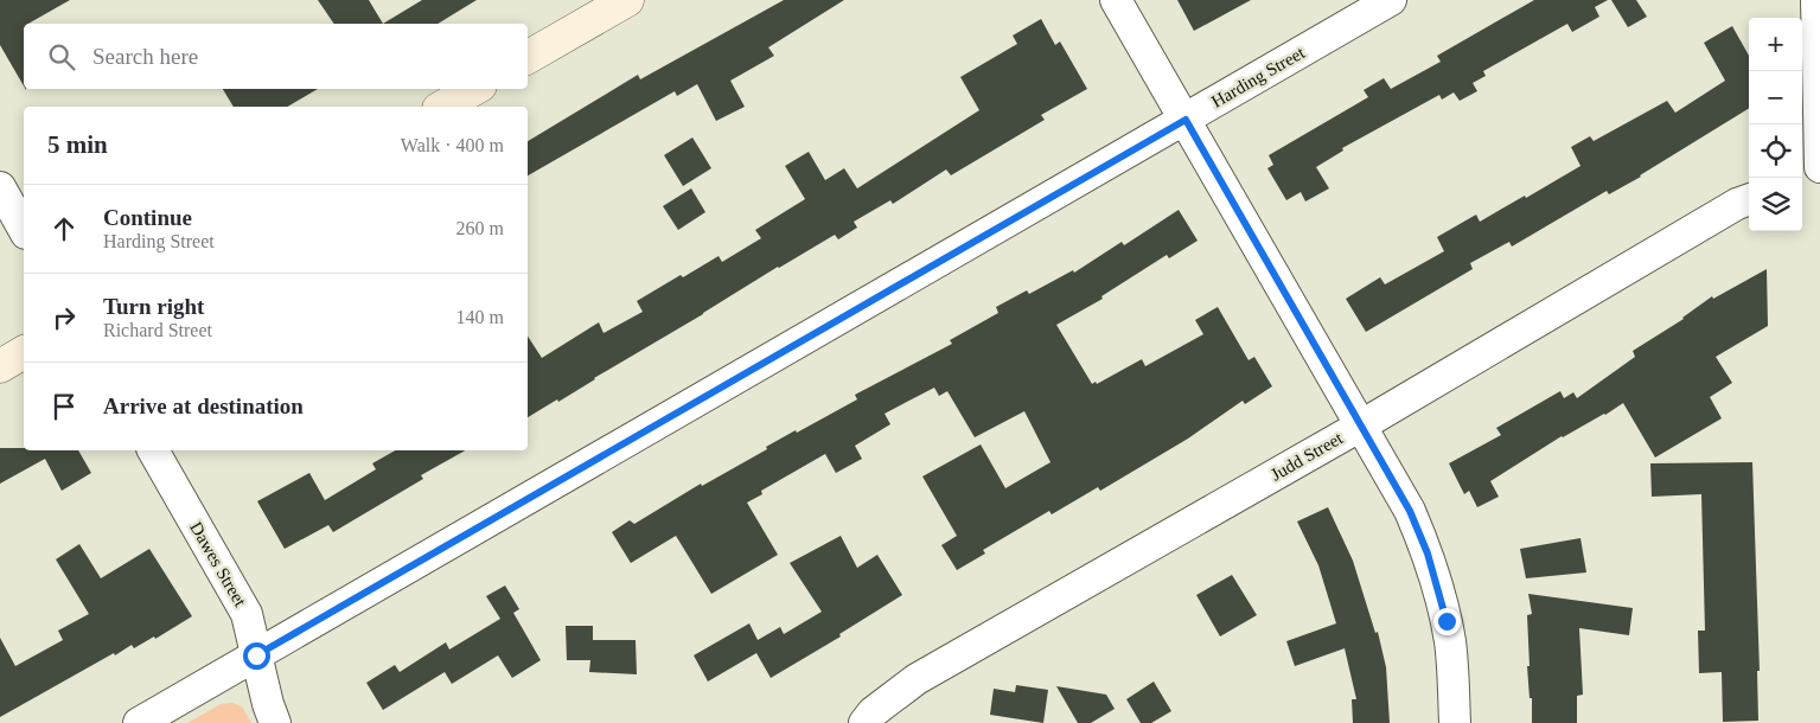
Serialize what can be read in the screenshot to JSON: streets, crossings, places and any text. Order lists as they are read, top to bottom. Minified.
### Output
{"streets":{"street":["Harding Street","Judd Street","Dawes Street"]},"crossings":[["Harding Street","Dawes Street"]],"page":{"map_buttons":["+","−"],"search":"Search here","heading":["5 min","Walk · 400 m"],"list":[["Continue","Harding Street","260 m"],["Turn right","Richard Street","140 m"],"Arrive at destination"]}}
